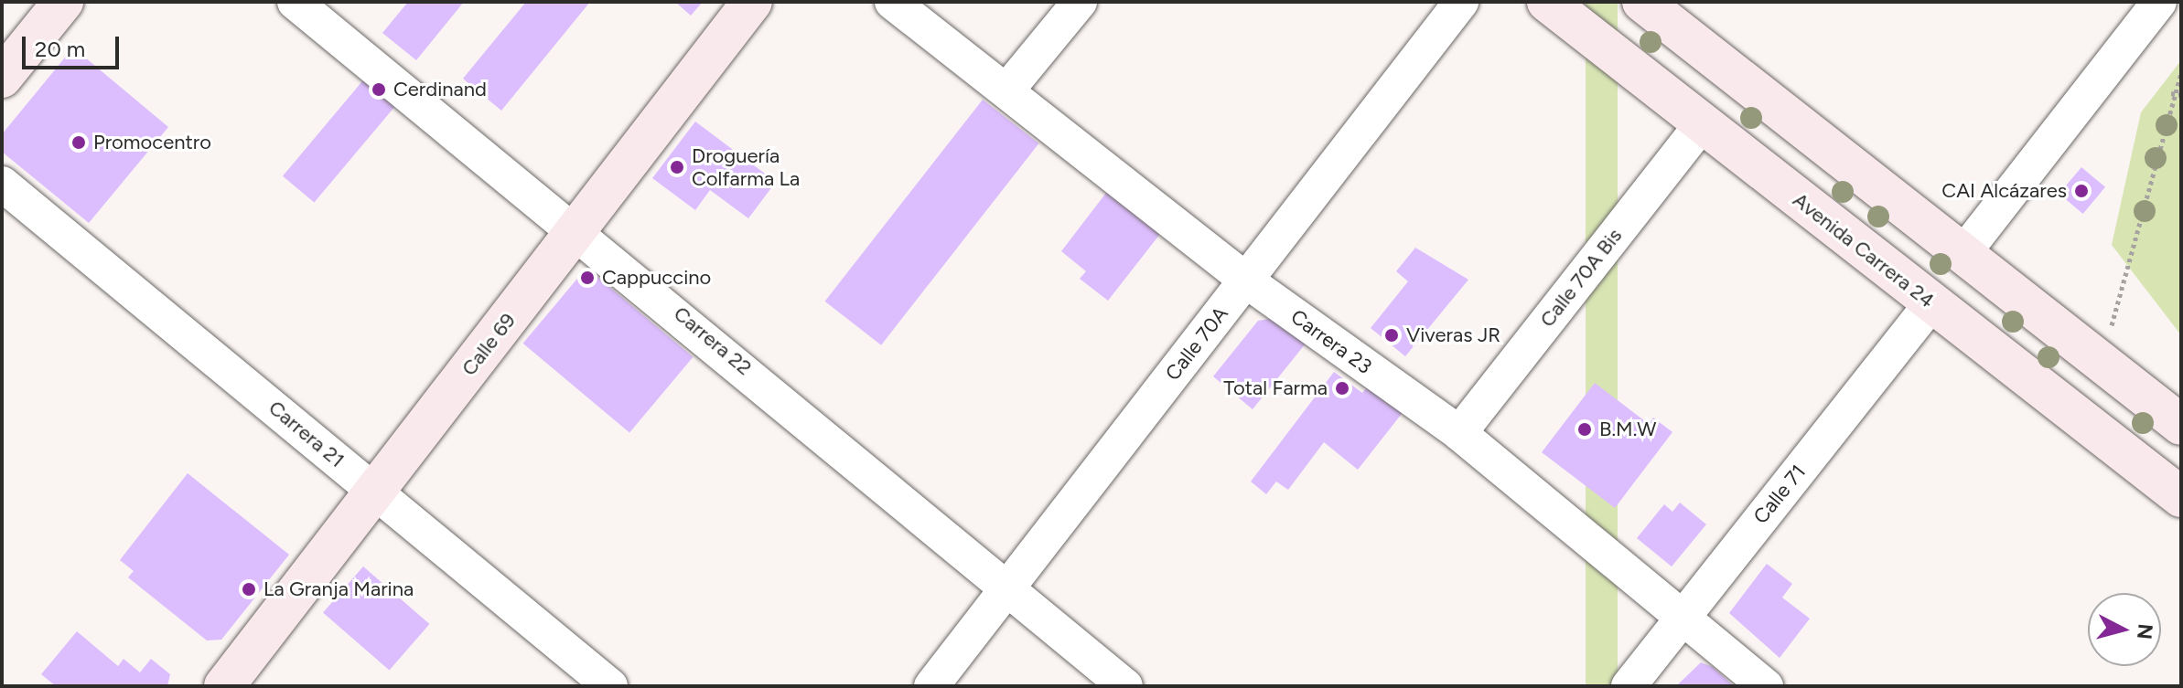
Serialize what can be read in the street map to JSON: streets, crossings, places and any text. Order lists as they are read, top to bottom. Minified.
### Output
{"streets":{"main road":["Avenida Carrera 24","Calle 69"],"street":["Calle 70A Bis","Carrera 22","Carrera 23","Calle 70A","Carrera 21","Calle 71"]},"crossings":[["Avenida Carrera 24","Calle 70A Bis"],["Avenida Carrera 24","Calle 71"],["Calle 70A Bis","Carrera 23"],["Carrera 22","Calle 70A"],["Carrera 22","Calle 69"],["Carrera 23","Calle 70A"],["Carrera 23","Calle 71"],["Calle 69","Carrera 21"]],"places":["Cerdinand","Promocentro","Droguería Colfarma La","CAI Alcázares","Cappuccino","Viveras JR","Total Farma","B.M.W","La Granja Marina"],"scale_bar":"20 m","north":"right"}
